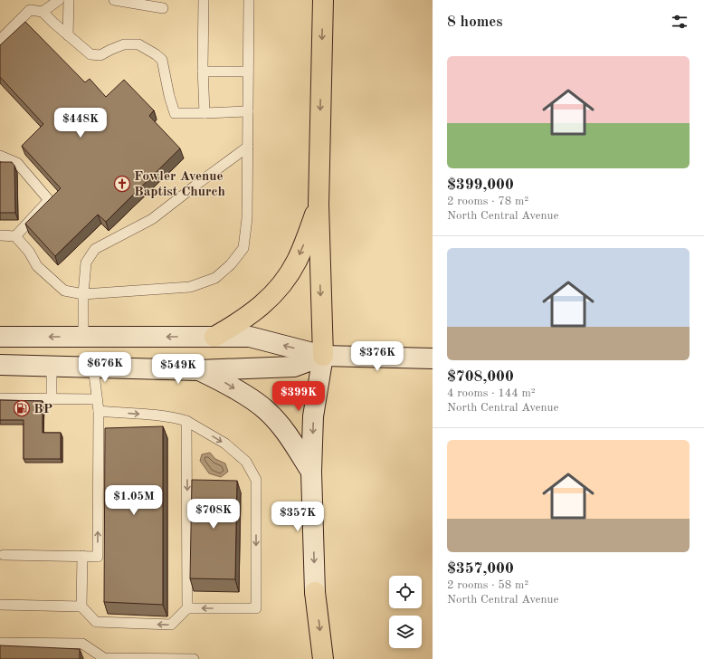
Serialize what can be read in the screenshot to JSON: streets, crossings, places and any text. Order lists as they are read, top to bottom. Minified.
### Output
{"places":{"church":["Fowler Avenue Baptist Church"],"fuel station":["BP"]},"page":{"heading":"8 homes","list":[{"name":"$399,000","note":"2 rooms · 78 m² · North Central Avenue"},{"name":"$708,000","note":"4 rooms · 144 m² · North Central Avenue"},{"name":"$357,000","note":"2 rooms · 58 m² · North Central Avenue"}],"price":["$448K","$376K","$676K","$549K","$399K","$1.05M","$708K","$357K"]}}
